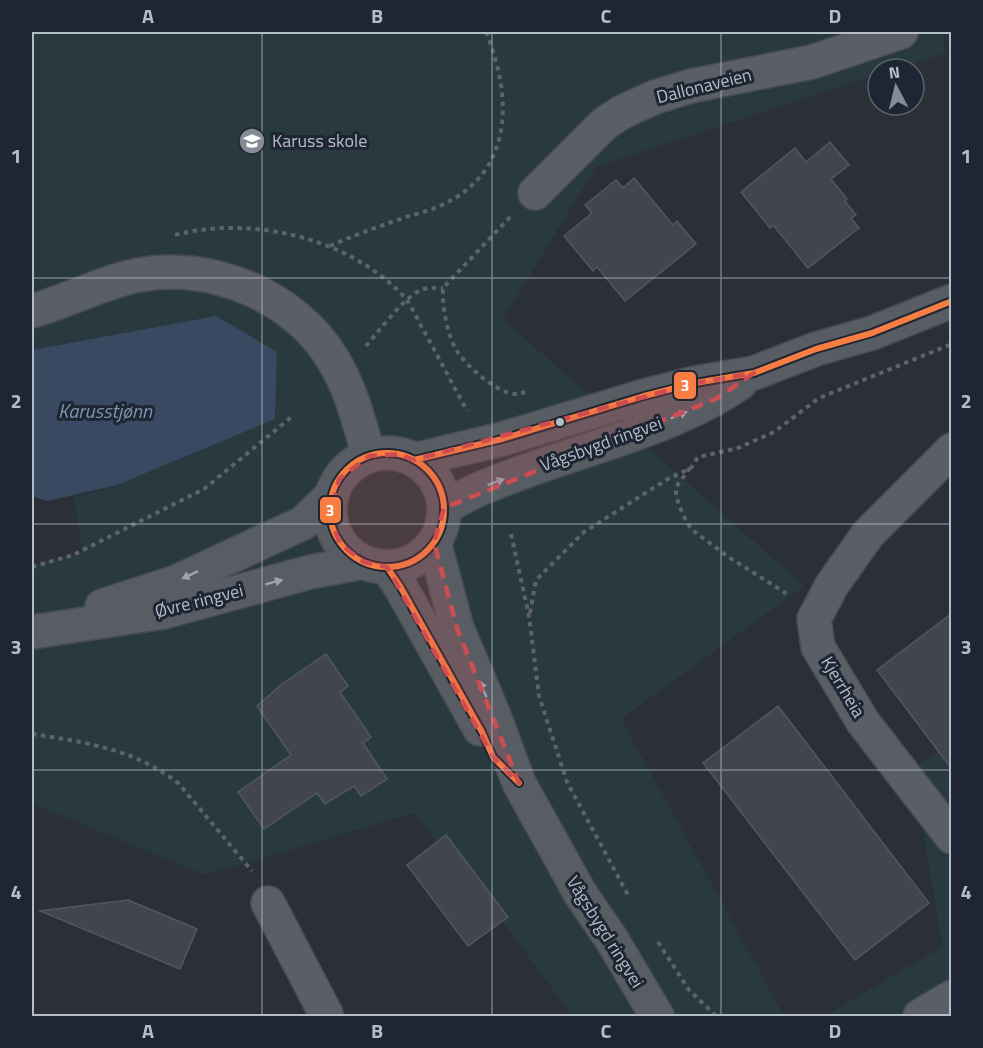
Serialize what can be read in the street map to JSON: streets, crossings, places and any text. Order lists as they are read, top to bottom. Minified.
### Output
{"streets":{"street":["Dallonaveien","Vågsbygd ringvei","Øvre ringvei","Kjerrheia"]},"crossings":[["Vågsbygd ringvei","Øvre ringvei"]],"water":["Karusstjønn"],"places":{"school or university":["Karuss skole"]},"lines":["transit line 3"],"north":"top","grid":{"columns":["A","B","C","D"],"rows":["1","2","3","4"]}}
